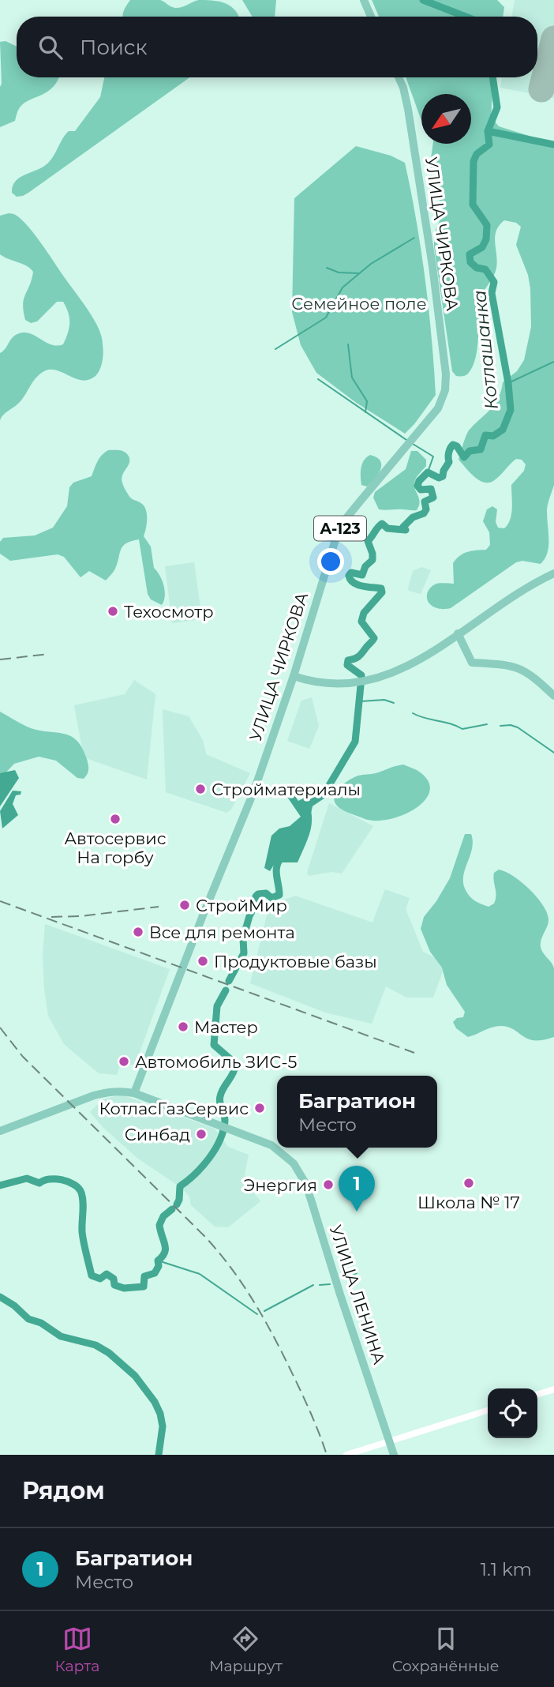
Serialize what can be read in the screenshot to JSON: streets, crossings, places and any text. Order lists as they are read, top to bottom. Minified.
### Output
{"streets":{"main road":["УЛИЦА ЧИРКОВА","А-123","УЛИЦА ЛЕНИНА"]},"crossings":[["УЛИЦА ЧИРКОВА","УЛИЦА ЛЕНИНА"]],"water":["Котлашанка"],"parks":["Семейное поле"],"places":["Техосмотр","Стройматериалы","Автосервис На горбу","СтройМир","Все для ремонта","Продуктовые базы","Мастер","Автомобиль ЗИС-5","КотласГазСервис","Синбад","Школа № 17","Энергия"],"north":"bottom left","page":{"search":"Поиск","popup":["Багратион","Место"],"pins":"1","heading":"Рядом","list":[{"mark":"1","name":"Багратион","note":"Место","value":"1.1 km"}],"nav":["Карта","Маршрут","Сохранённые"]}}
